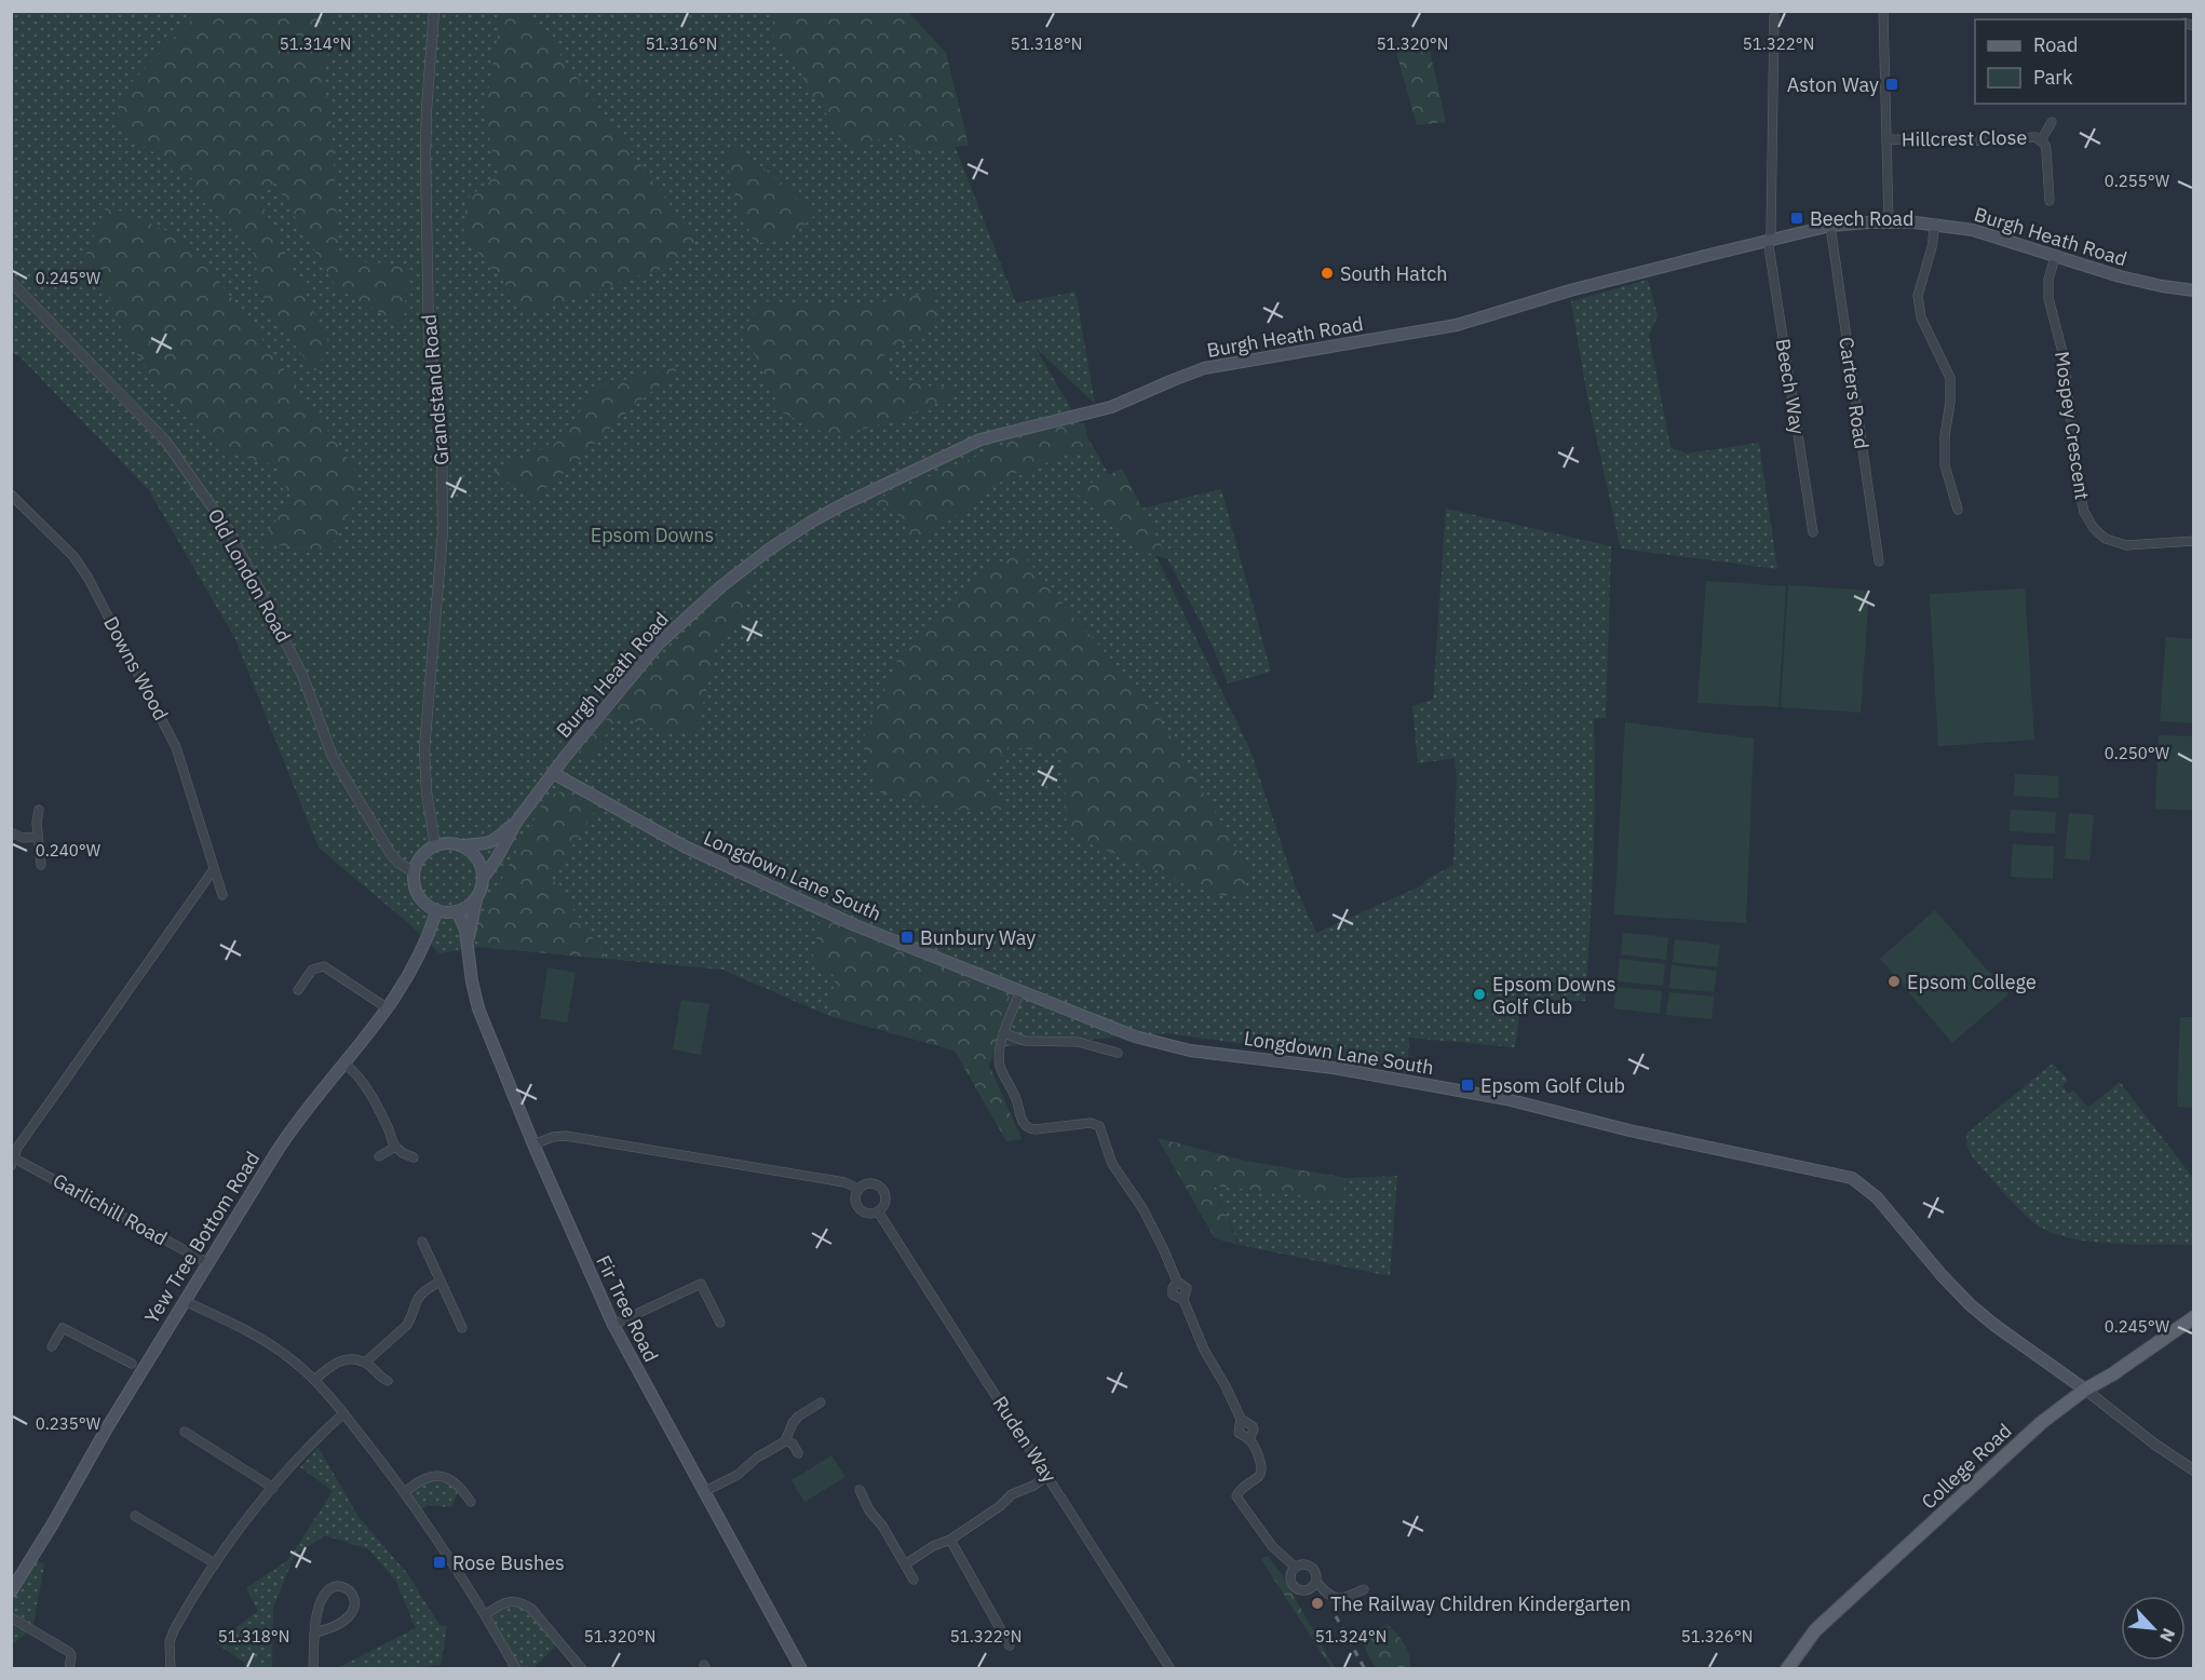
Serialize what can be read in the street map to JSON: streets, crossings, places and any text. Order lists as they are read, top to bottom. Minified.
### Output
{"streets":{"main road":["Burgh Heath Road","Longdown Lane South","Yew Tree Bottom Road","Fir Tree Road","College Road"],"street":["Hillcrest Close","Beech Way","Grandstand Road","Carters Road","Mospey Crescent","Old London Road","Downs Wood","Garlichill Road","Ruden Way"]},"crossings":[["Burgh Heath Road","Beech Way"],["Burgh Heath Road","Grandstand Road"],["Burgh Heath Road","Carters Road"],["Burgh Heath Road","Mospey Crescent"],["Burgh Heath Road","Old London Road"],["Burgh Heath Road","Longdown Lane South"],["Burgh Heath Road","Yew Tree Bottom Road"],["Burgh Heath Road","Fir Tree Road"],["Grandstand Road","Old London Road"],["Grandstand Road","Yew Tree Bottom Road"],["Grandstand Road","Fir Tree Road"],["Old London Road","Yew Tree Bottom Road"],["Old London Road","Fir Tree Road"],["Longdown Lane South","College Road"],["Garlichill Road","Yew Tree Bottom Road"],["Yew Tree Bottom Road","Fir Tree Road"],["Fir Tree Road","Ruden Way"]],"parks":["Epsom Downs"],"places":{"transit":["Aston Way","Beech Road","Bunbury Way","Epsom Golf Club","Rose Bushes"],"other":["South Hatch","Epsom College","Epsom Downs Golf Club","The Railway Children Kindergarten"]},"legend":["Road","Park"],"north":"bottom right","coordinates":["51.314°N","51.316°N","51.318°N","51.320°N","51.322°N","0.255°W","0.245°W","0.250°W","0.240°W","0.235°W","51.324°N","51.326°N"]}
